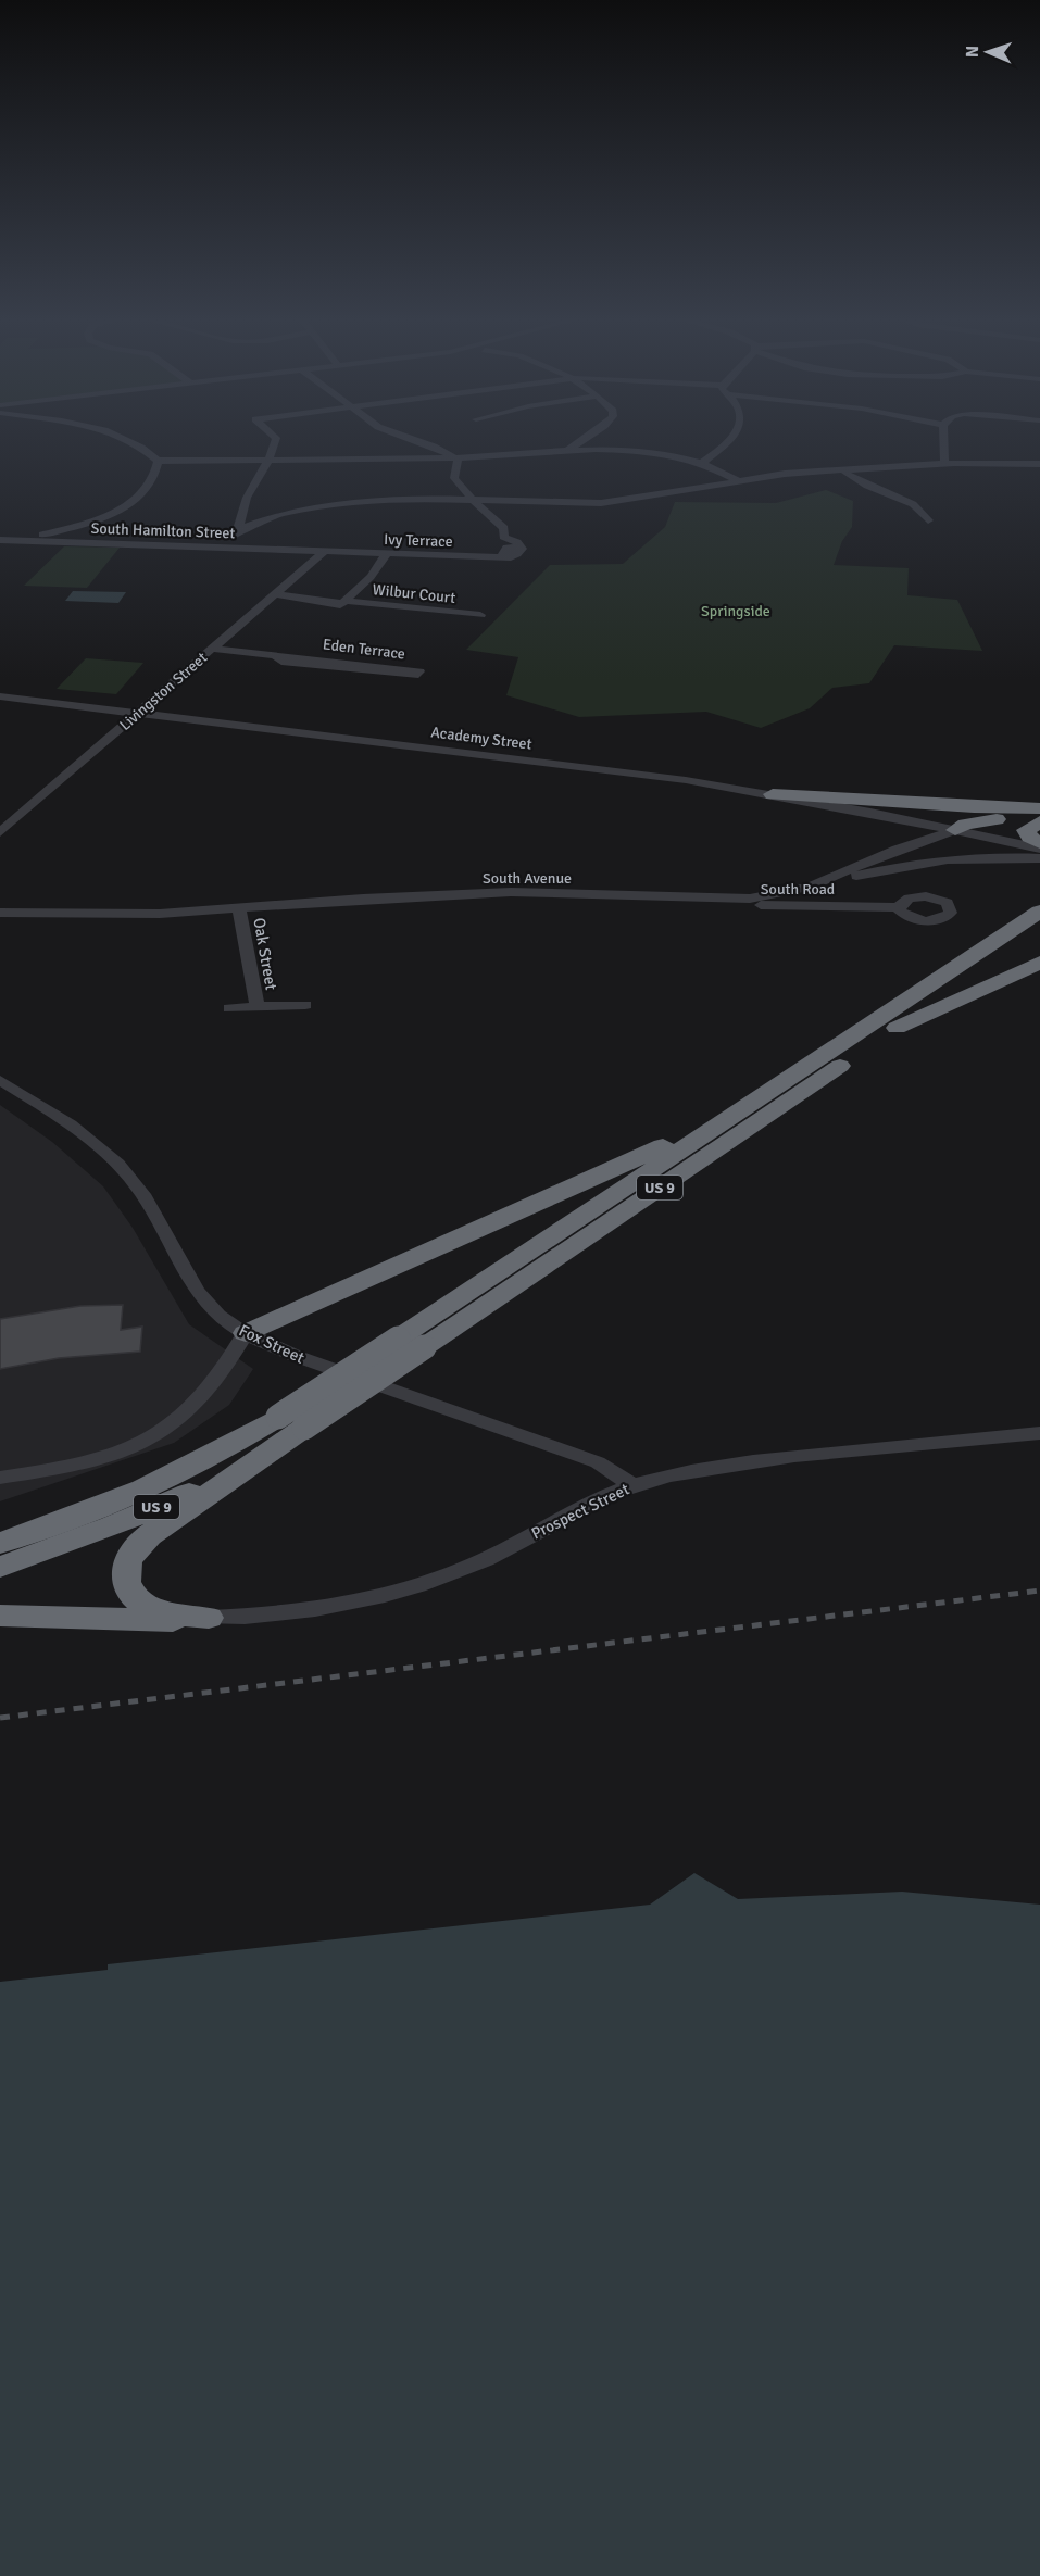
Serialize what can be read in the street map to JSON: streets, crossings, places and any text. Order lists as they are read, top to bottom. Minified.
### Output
{"streets":{"highway":["US 9"],"street":["South Hamilton Street","Ivy Terrace","Wilbur Court","Eden Terrace","Livingston Street","Academy Street","South Avenue","South Road","Oak Street","Fox Street","Prospect Street"]},"crossings":[["South Hamilton Street","Ivy Terrace"],["South Hamilton Street","Livingston Street"],["Ivy Terrace","Livingston Street"],["Wilbur Court","Livingston Street"],["Eden Terrace","Livingston Street"],["Livingston Street","Academy Street"],["Academy Street","South Avenue"],["South Avenue","South Road"],["South Avenue","Oak Street"],["Fox Street","Prospect Street"]],"parks":["Springside"],"north":"left"}
